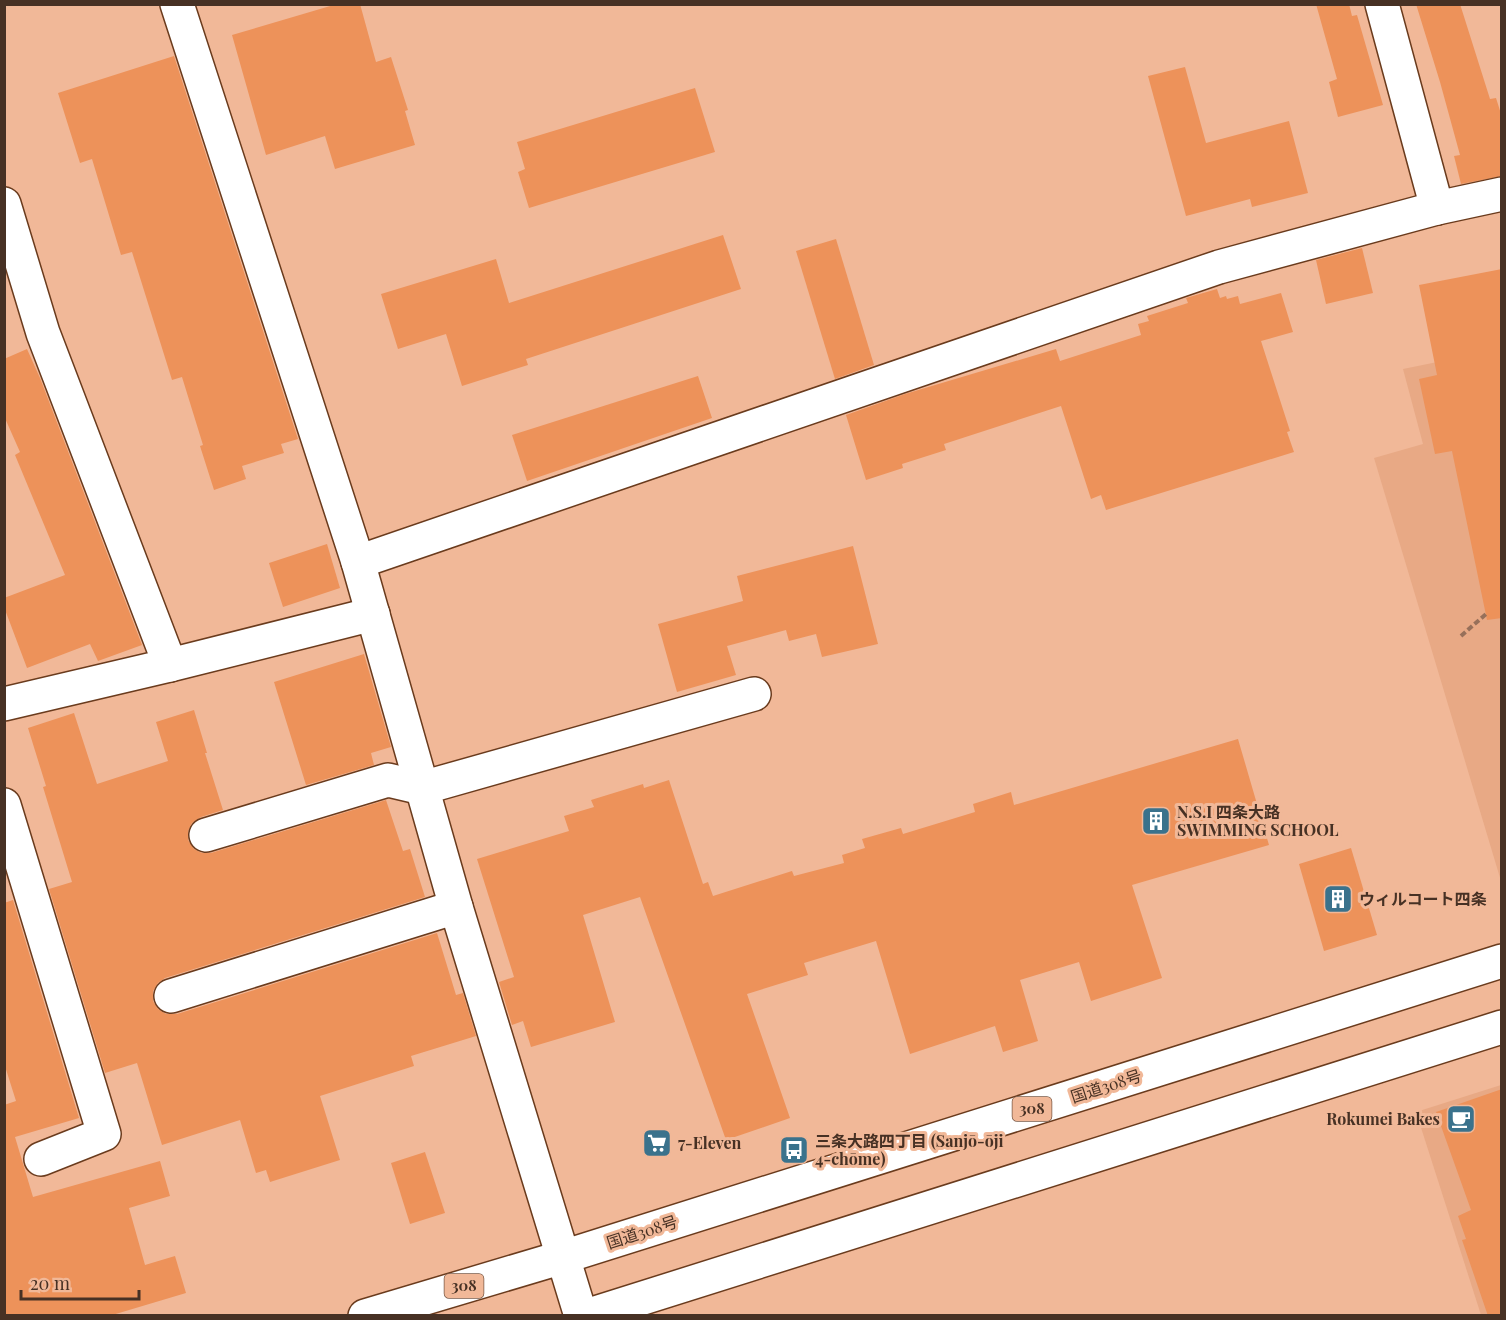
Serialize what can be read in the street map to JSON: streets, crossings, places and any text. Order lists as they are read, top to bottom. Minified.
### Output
{"streets":{"main road":["国道308号","308"]},"places":{"building":["N.S.I 四条大路 SWIMMING SCHOOL","ウィルコート四条"],"cafe":["Rokumei Bakes"],"supermarket":["7-Eleven"],"bus stop":["三条大路四丁目 (Sanjō-ōji 4-chōme)"]},"scale_bar":"20 m"}
